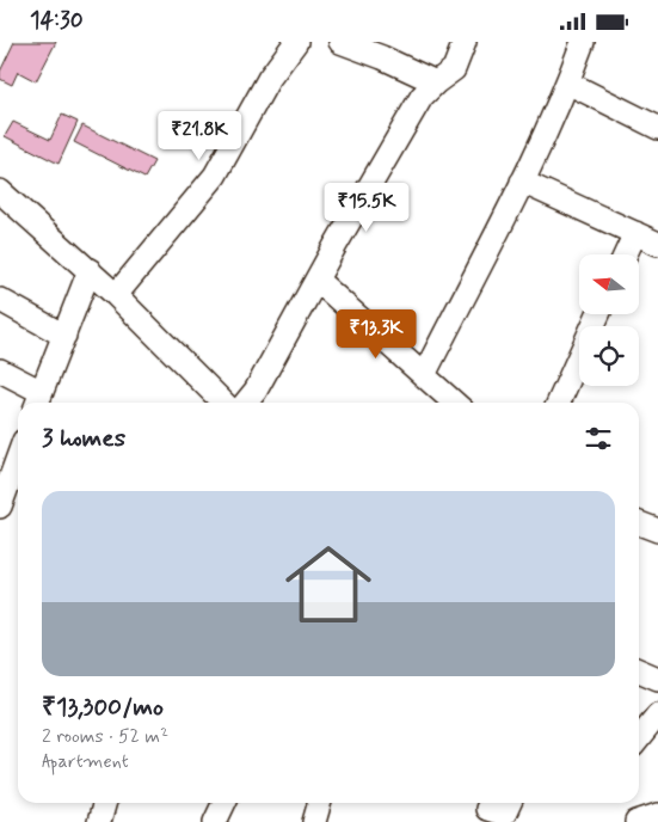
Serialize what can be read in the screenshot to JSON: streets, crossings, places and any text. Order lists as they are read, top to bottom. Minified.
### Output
{"north":"left","page":{"status":"14:30","price":["₹21.8K","₹15.5K","₹13.3K"],"heading":"3 homes","list":[{"name":"₹13,300/mo","note":"2 rooms · 52 m² · Apartment"}]}}
